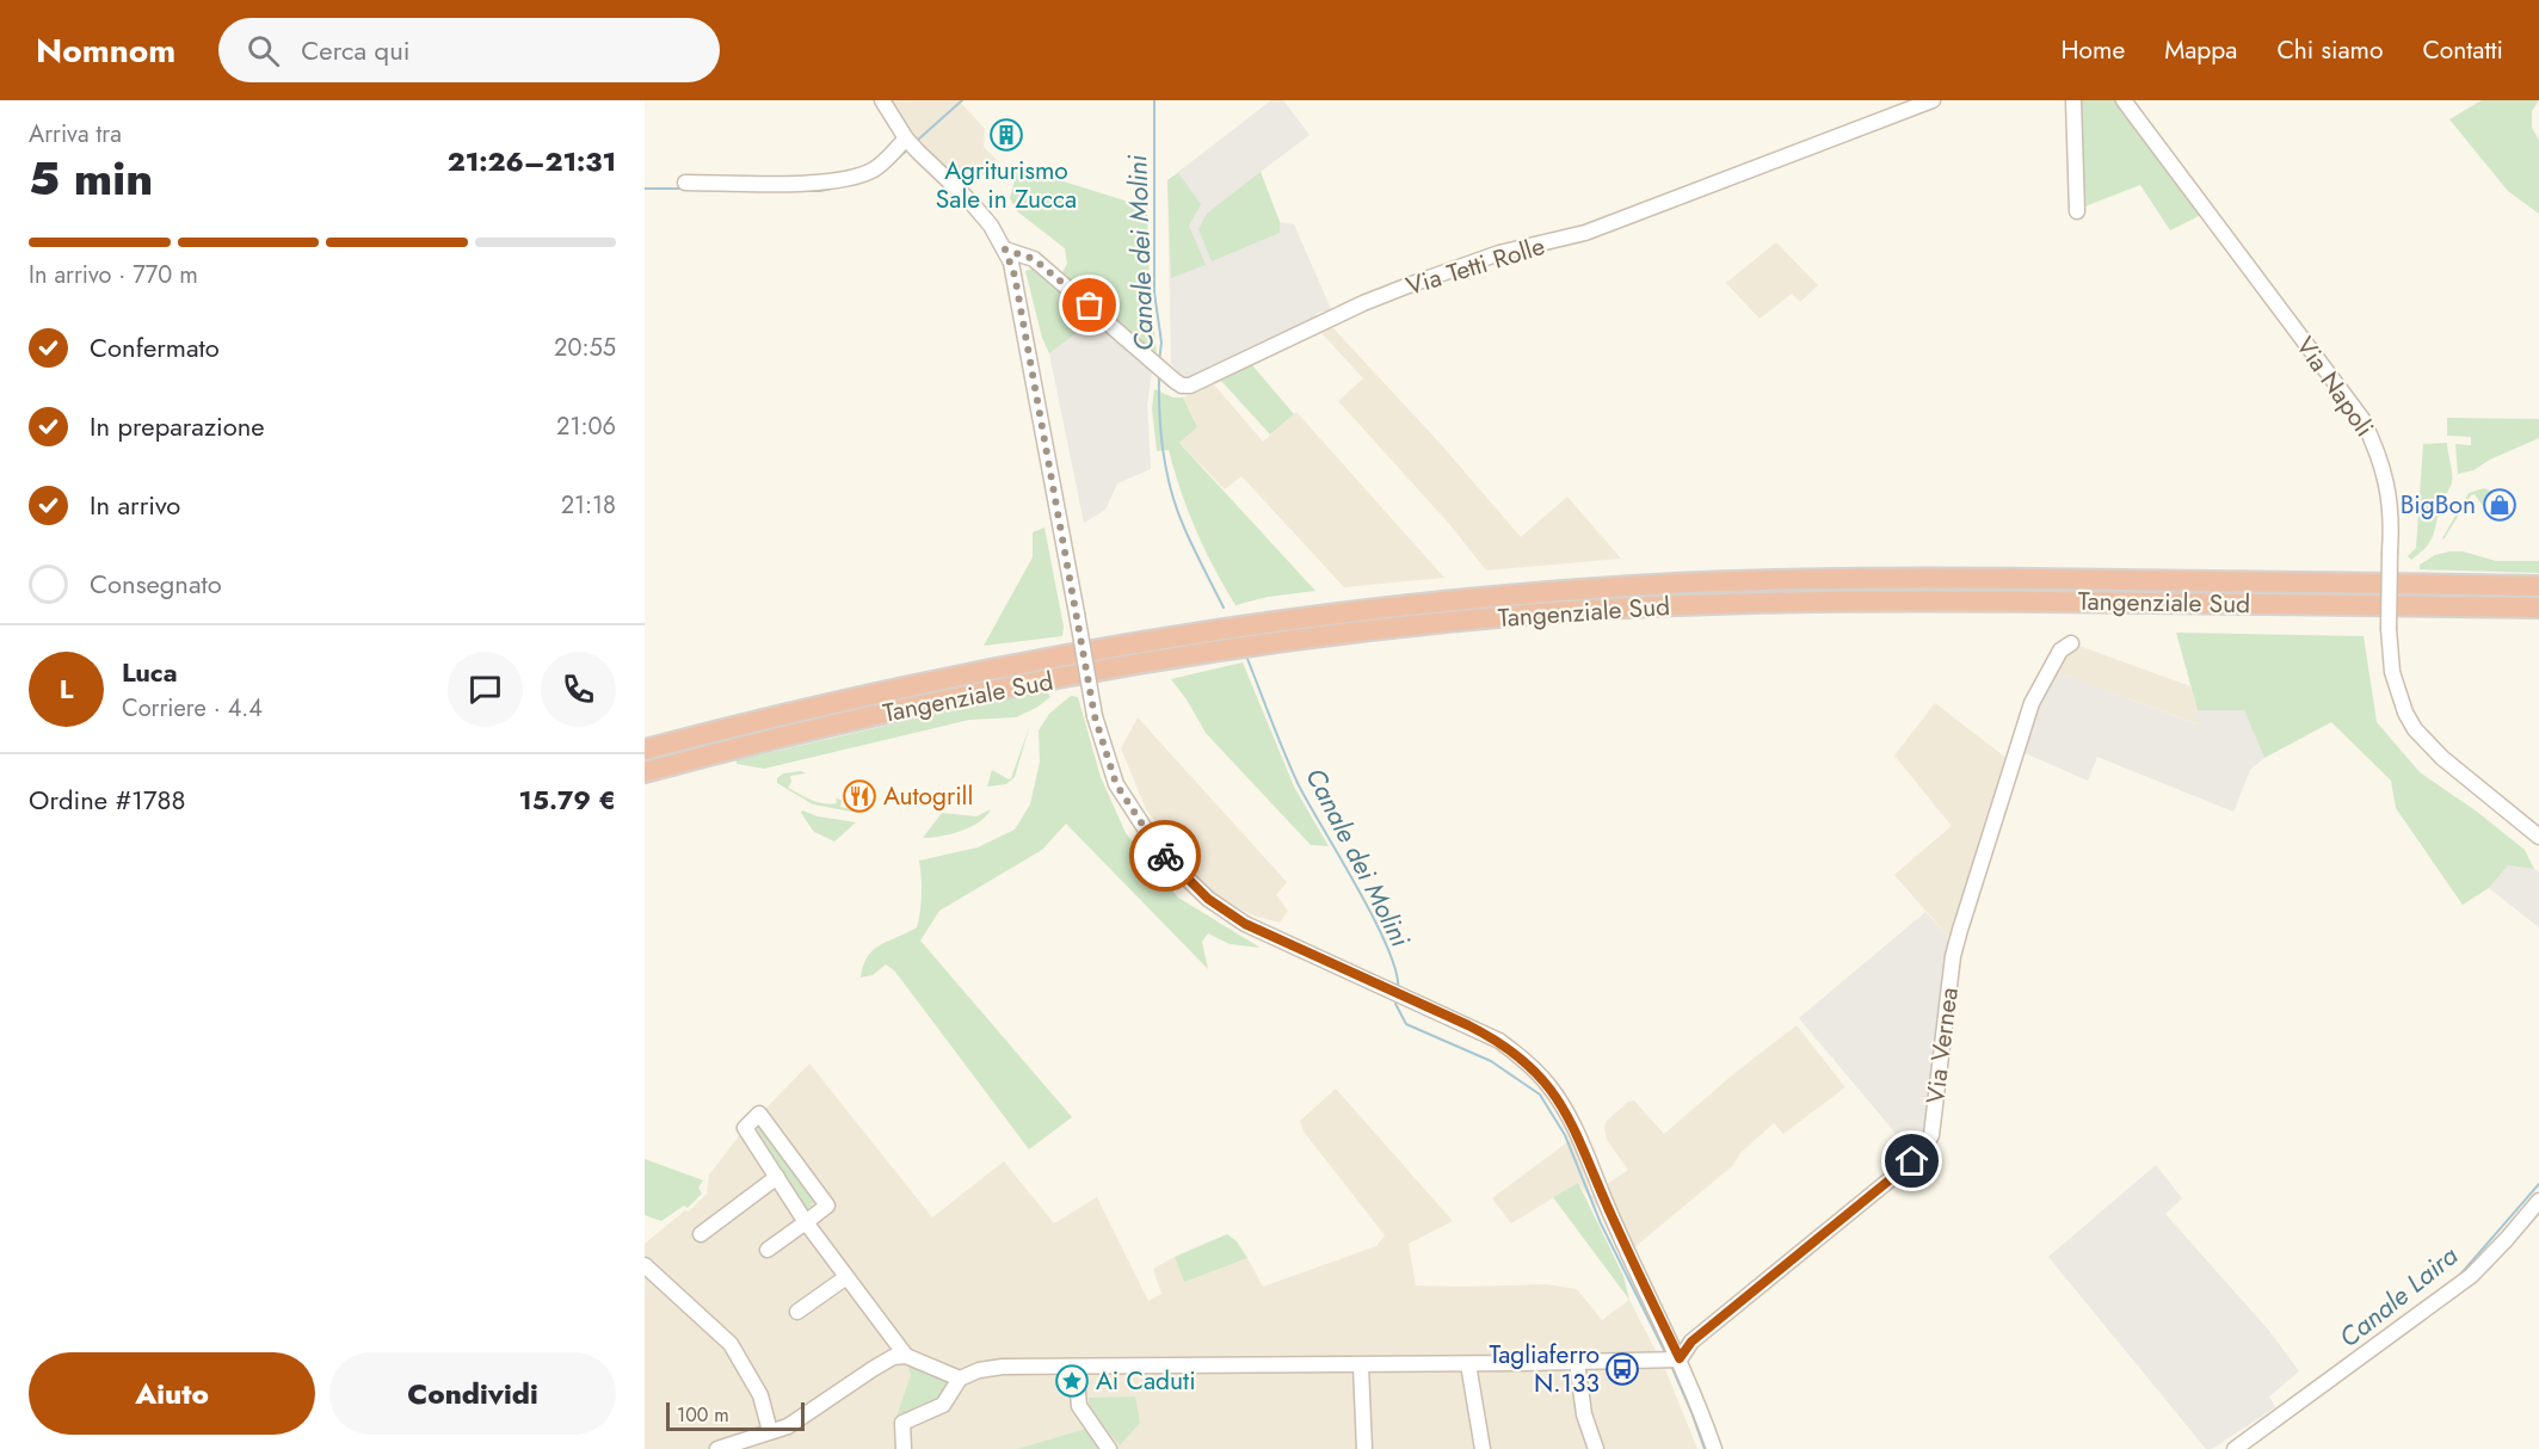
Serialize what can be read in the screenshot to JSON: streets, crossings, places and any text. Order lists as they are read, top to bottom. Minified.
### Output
{"streets":{"highway":["Tangenziale Sud"],"street":["Via Tetti Rolle","Via Napoli","Via Vernea"]},"water":["Canale dei Molini","Canale Laira"],"places":{"building":["Agriturismo Sale in Zucca"],"shop":["BigBon"],"restaurant":["Autogrill"],"bus stop":["Tagliaferro N.133"],"place":["Ai Caduti"]},"scale_bar":"100 m","page":{"header":"Nomnom","search":"Cerca qui","nav":["Home","Mappa","Chi siamo","Contatti"],"heading":["5 min","Arriva tra","21:26–21:31"],"panel":["Luca","Corriere · 4.4","Ordine #1788","15.79 €"],"bar":"In arrivo · 770 m","list":[["Confermato","20:55"],["In preparazione","21:06"],["In arrivo","21:18"],"Consegnato"],"round":"L","buttons":["Aiuto","Condividi"],"scale":"100 m"}}
